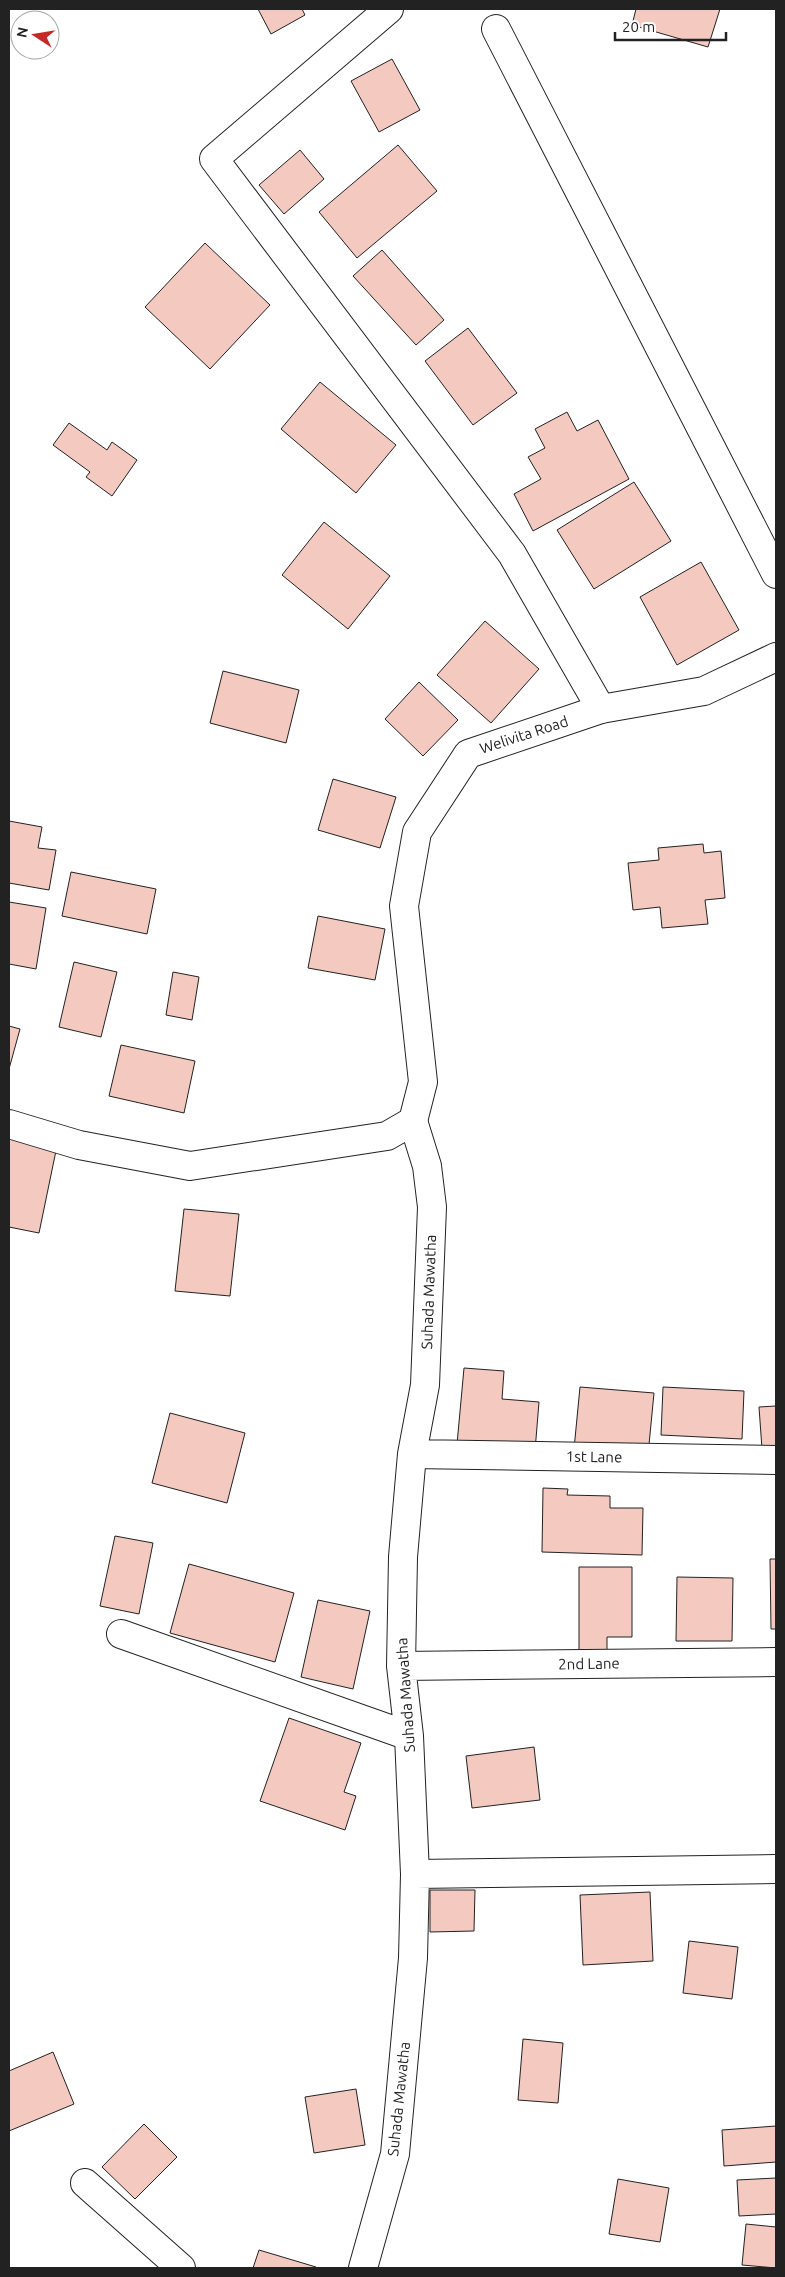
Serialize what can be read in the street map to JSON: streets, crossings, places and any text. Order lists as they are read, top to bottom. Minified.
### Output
{"streets":{"street":["Welivita Road","Suhada Mawatha","1st Lane","2nd Lane"]},"crossings":[["Welivita Road","Suhada Mawatha"],["Suhada Mawatha","1st Lane"],["Suhada Mawatha","2nd Lane"]],"scale_bar":"20 m","north":"left"}
